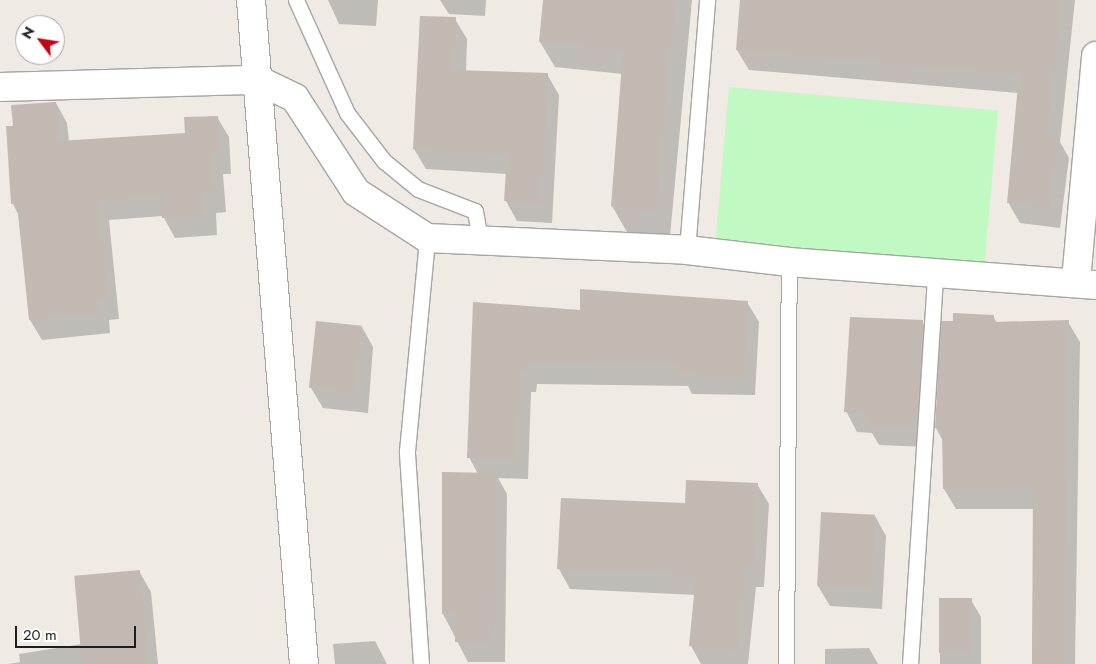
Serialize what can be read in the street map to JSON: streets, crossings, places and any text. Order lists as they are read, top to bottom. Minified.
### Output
{"scale_bar":"20 m","north":"top left"}
